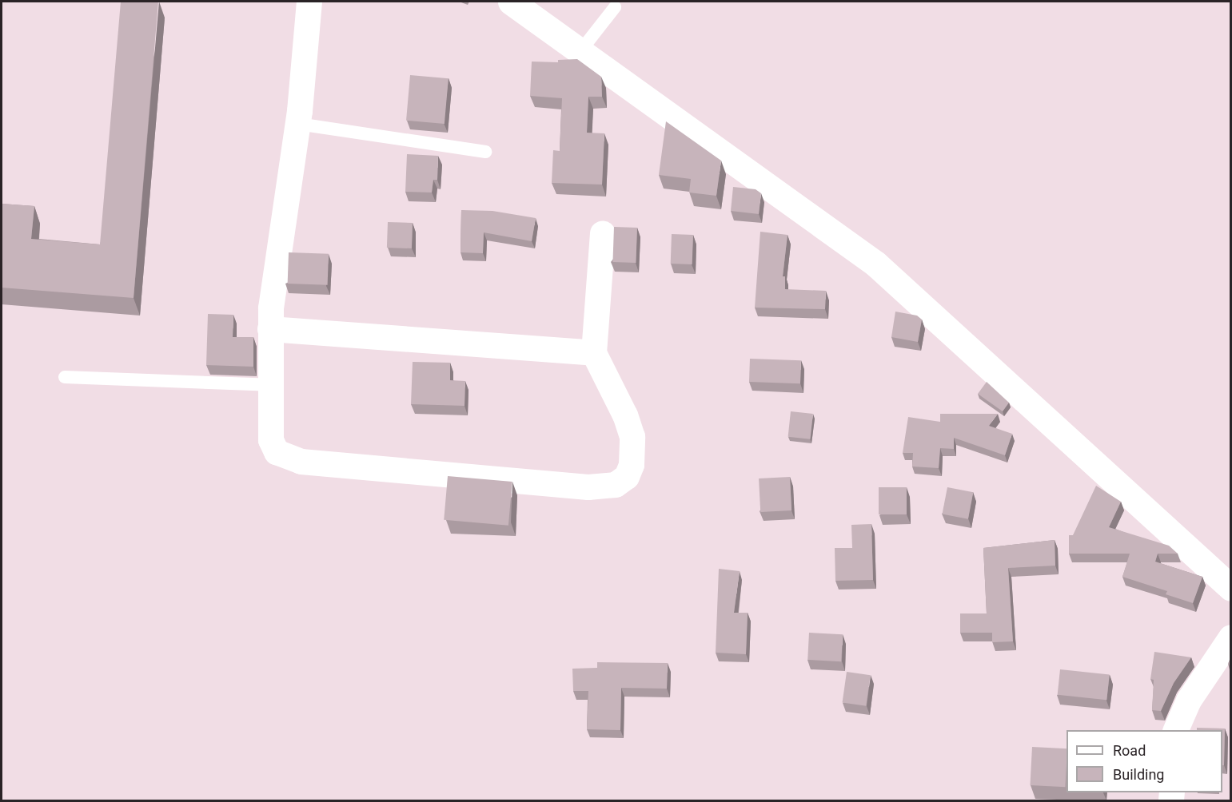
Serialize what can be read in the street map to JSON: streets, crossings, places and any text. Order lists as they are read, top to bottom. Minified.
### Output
{"legend":["Road","Building"]}
